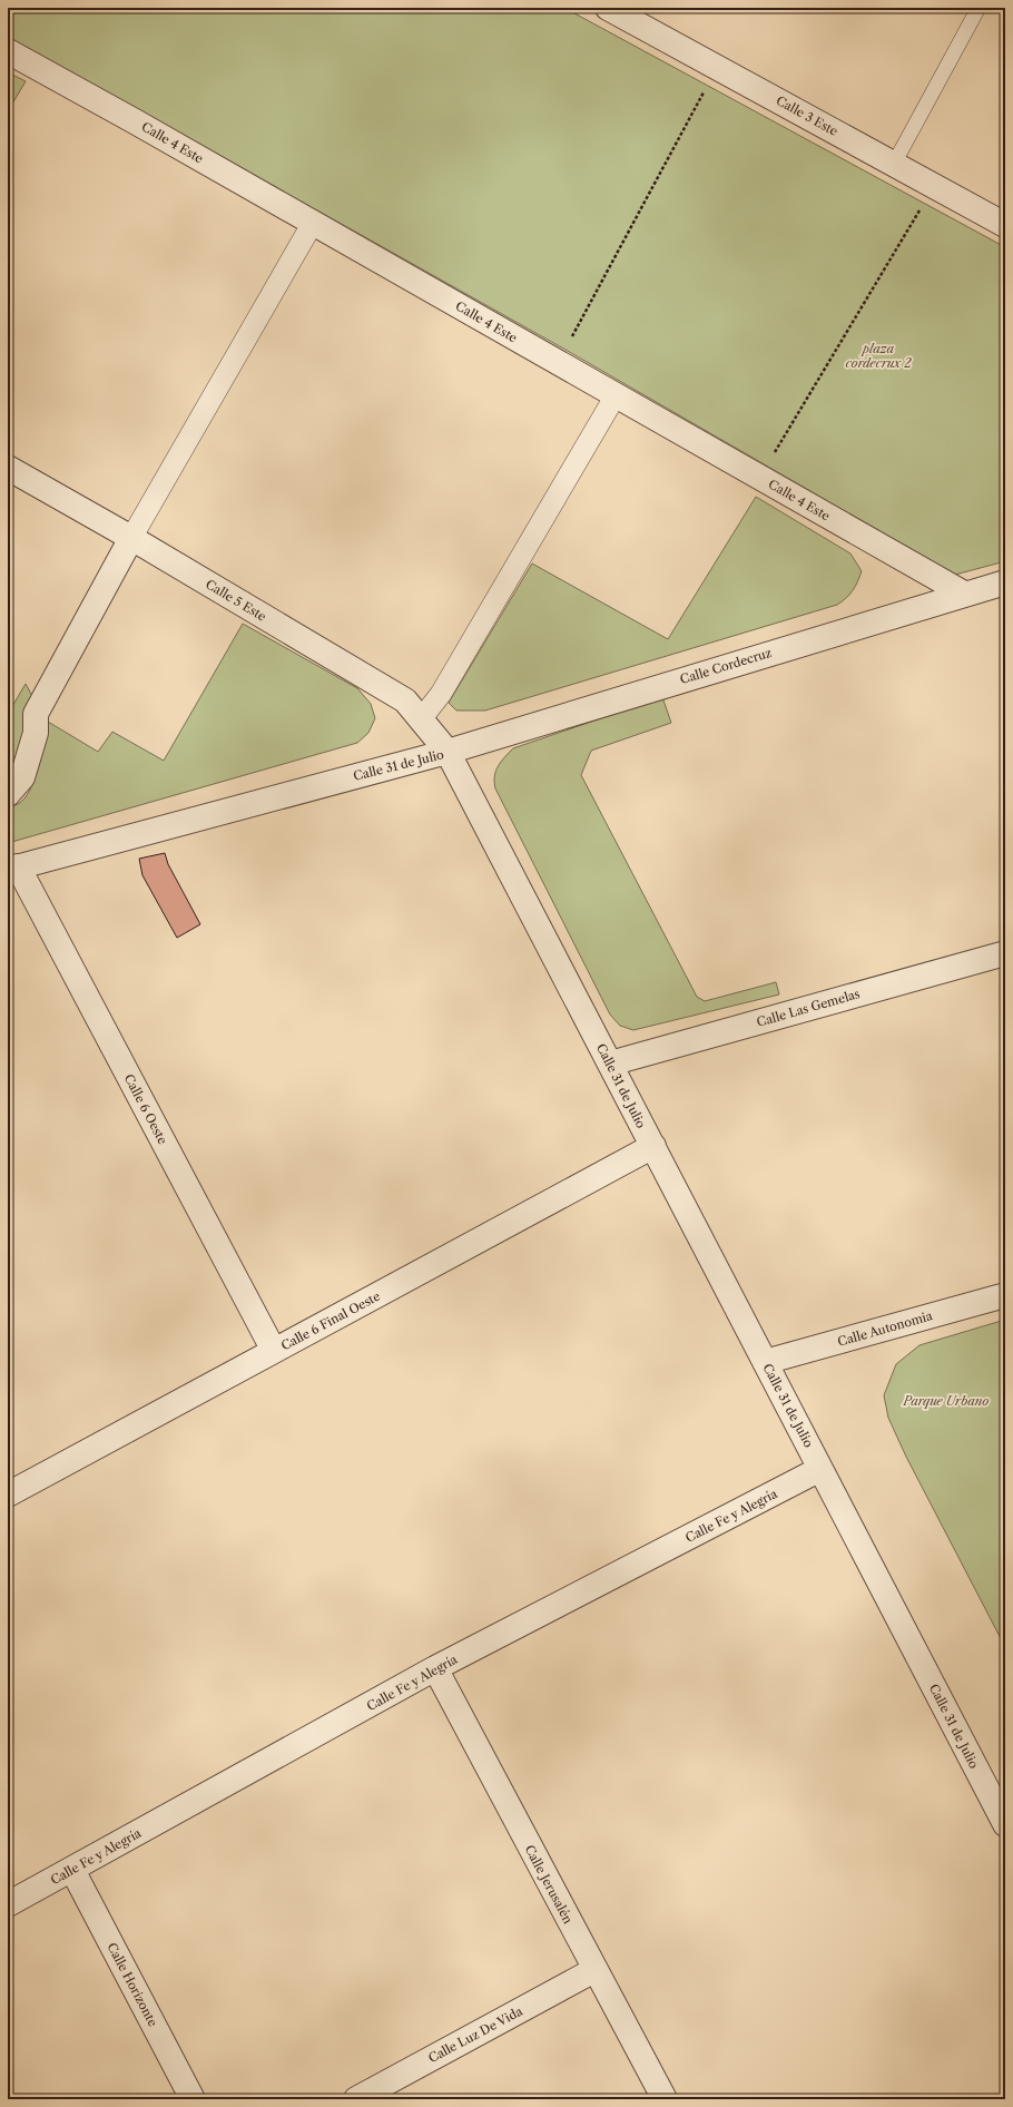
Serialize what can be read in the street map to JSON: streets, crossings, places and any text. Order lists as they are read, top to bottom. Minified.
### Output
{"streets":{"street":["Calle 3 Este","Calle 4 Este","Calle 5 Este","Calle Cordecruz","Calle 31 de Julio","Calle Las Gemelas","Calle 6 Oeste","Calle 6 Final Oeste","Calle Autonomia","Calle Fe y Alegría","Calle Jerusalén","Calle Horizonte","Calle Luz De Vida"]},"crossings":[["Calle 4 Este","Calle Cordecruz"],["Calle 5 Este","Calle Cordecruz"],["Calle 5 Este","Calle 31 de Julio"],["Calle Cordecruz","Calle 31 de Julio"],["Calle 31 de Julio","Calle Las Gemelas"],["Calle 31 de Julio","Calle 6 Oeste"],["Calle 31 de Julio","Calle 6 Final Oeste"],["Calle 31 de Julio","Calle Autonomia"],["Calle 31 de Julio","Calle Fe y Alegría"],["Calle 6 Oeste","Calle 6 Final Oeste"],["Calle Fe y Alegría","Calle Jerusalén"],["Calle Fe y Alegría","Calle Horizonte"],["Calle Jerusalén","Calle Luz De Vida"]],"parks":["plaza cordecrux 2","Parque Urbano"]}
